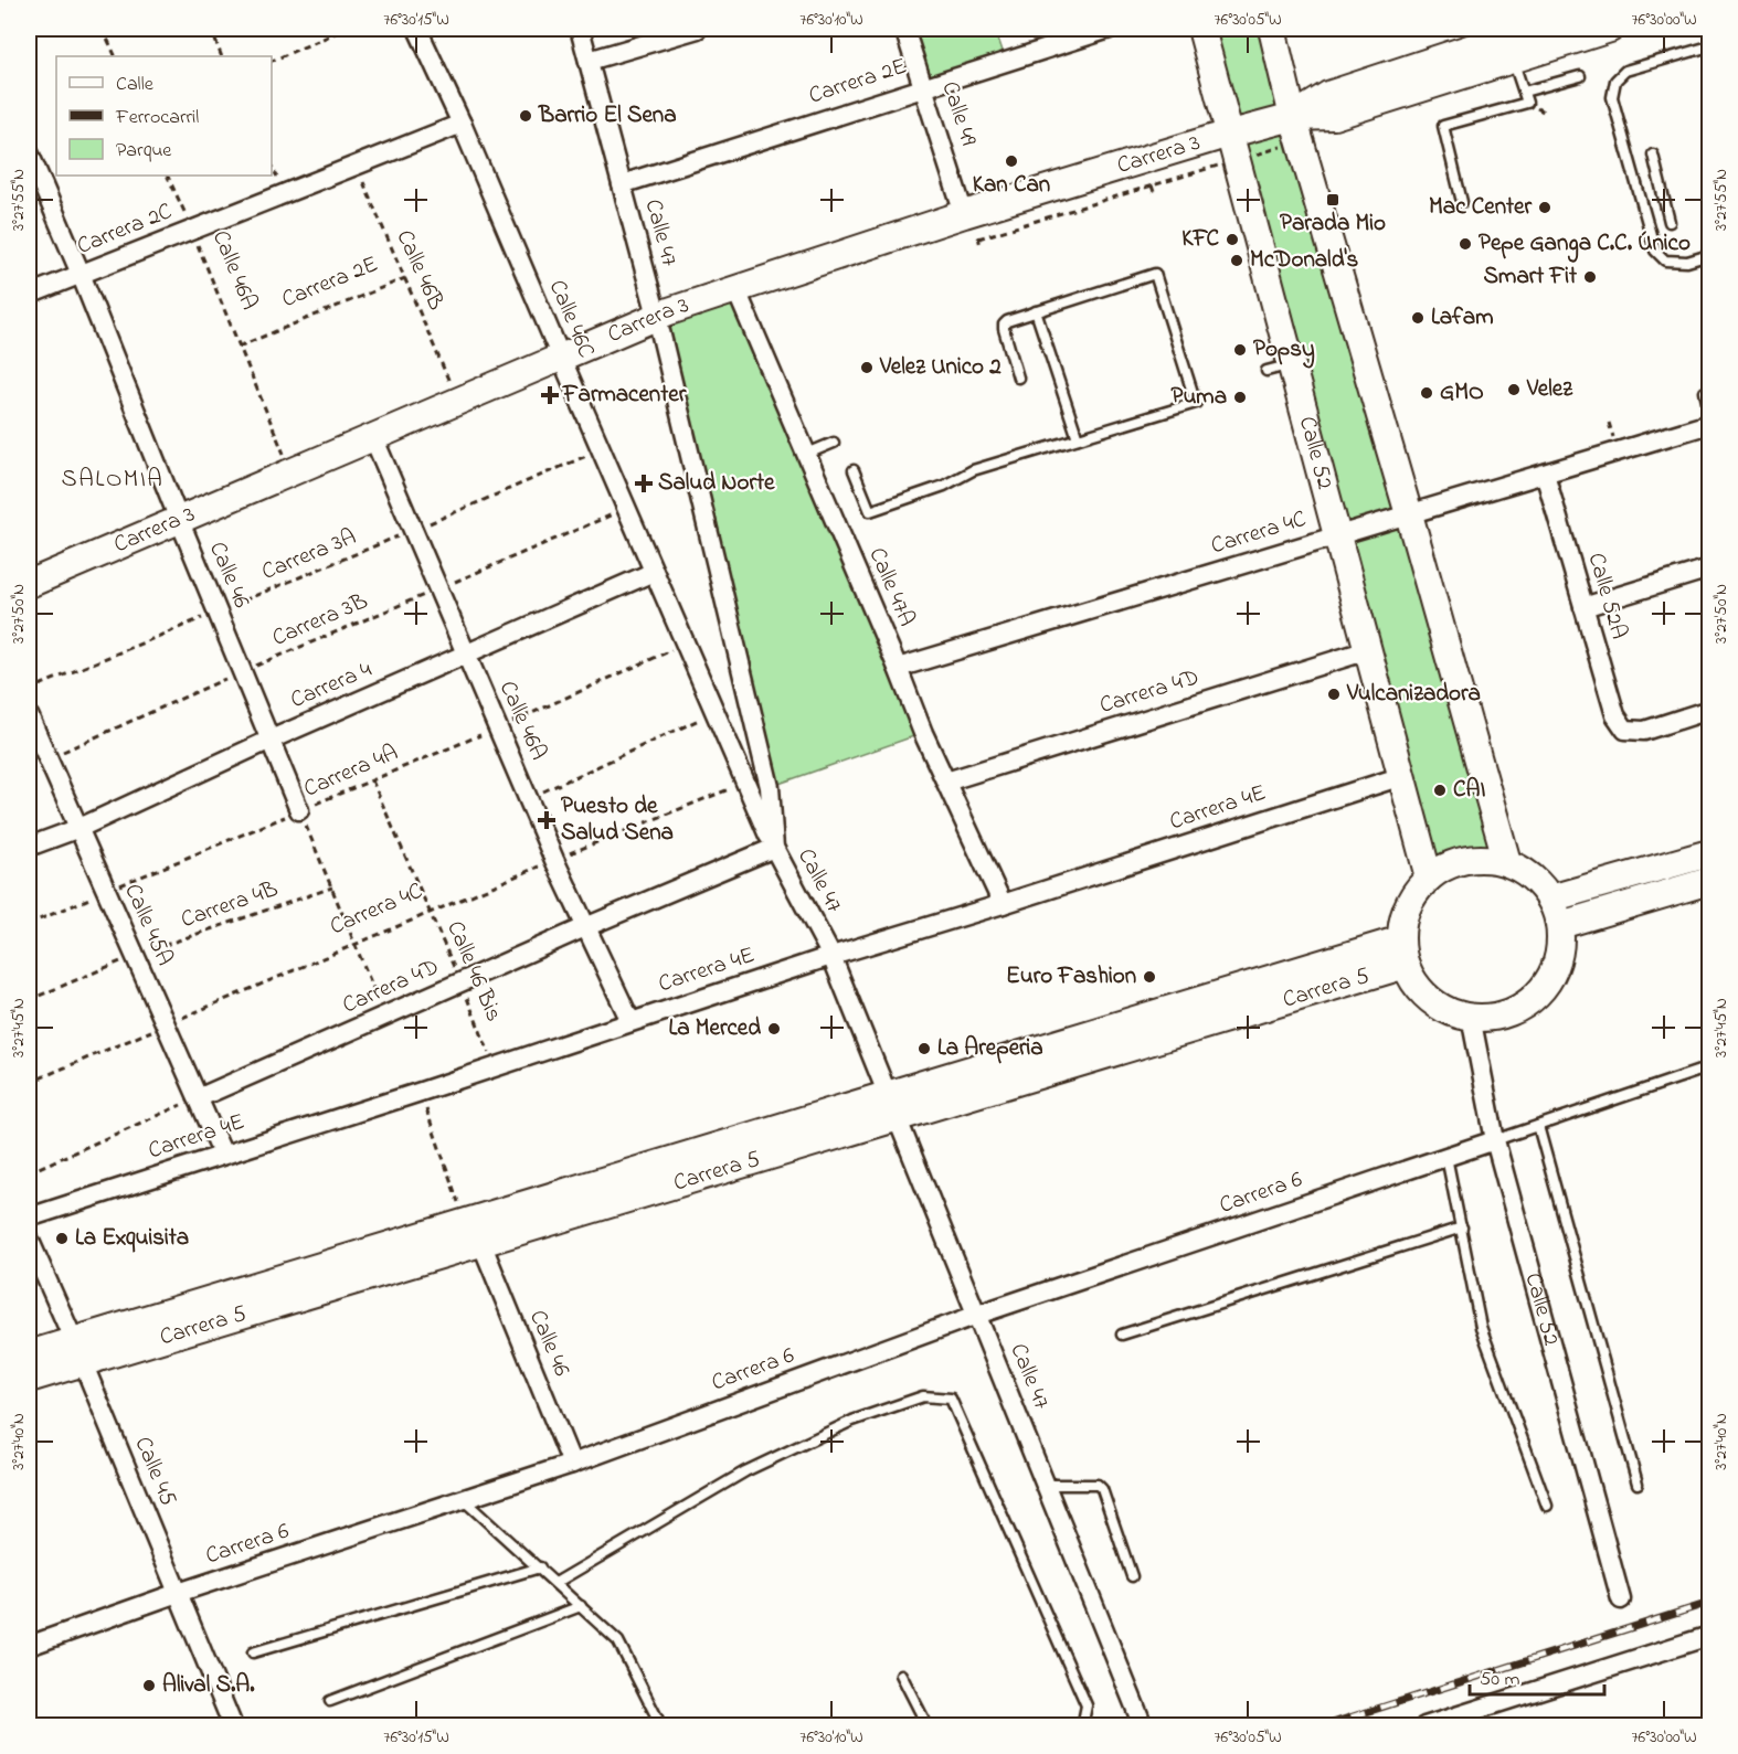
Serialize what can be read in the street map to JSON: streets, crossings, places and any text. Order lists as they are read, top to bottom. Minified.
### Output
{"streets":{"main road":["Carrera 3","Calle 52","Carrera 5"],"street":["Carrera 2E","Calle 49","Carrera 2C","Calle 47","Calle 46A","Calle 46C","Carrera 4C","Calle 46","Calle 47A","Calle 52A","Carrera 4","Carrera 4D","Carrera 4E","Calle 45A","Carrera 6","Calle 45"],"path":["Calle 46B","Carrera 3A","Carrera 3B","Carrera 4A","Carrera 4B","Calle 46 Bis"]},"crossings":[["Carrera 2E","Calle 49"],["Carrera 2E","Calle 47"],["Carrera 2E","Calle 46A"],["Carrera 2E","Calle 46B"],["Calle 49","Carrera 3"],["Carrera 3","Calle 47"],["Carrera 3","Calle 46A"],["Carrera 3","Calle 46C"],["Carrera 3","Calle 52"],["Carrera 3","Calle 46"],["Carrera 3","Calle 47A"],["Carrera 2C","Calle 46A"],["Carrera 2C","Calle 46B"],["Carrera 2C","Calle 46C"],["Carrera 2C","Calle 46"],["Calle 47","Calle 46C"],["Calle 47","Carrera 4D"],["Calle 47","Carrera 4E"],["Calle 47","Carrera 5"],["Calle 47","Carrera 6"],["Calle 46A","Carrera 4C"],["Calle 46A","Carrera 3A"],["Calle 46A","Carrera 3B"],["Calle 46A","Carrera 4"],["Calle 46A","Carrera 4D"],["Calle 46A","Carrera 4A"],["Calle 46A","Carrera 4E"],["Calle 46C","Carrera 4C"],["Calle 46C","Carrera 3A"],["Calle 46C","Carrera 3B"],["Calle 46C","Carrera 4"],["Calle 46C","Carrera 4D"],["Calle 46C","Carrera 4A"],["Calle 52","Carrera 4C"],["Calle 52","Carrera 4D"],["Calle 52","Carrera 4E"],["Calle 52","Carrera 5"],["Calle 52","Carrera 6"],["Carrera 4C","Calle 47A"],["Carrera 4C","Calle 52A"],["Carrera 4C","Calle 45A"],["Carrera 4C","Calle 46 Bis"],["Carrera 3A","Calle 46"],["Calle 46","Carrera 3B"],["Calle 46","Carrera 4"],["Calle 46","Carrera 4A"],["Calle 46","Carrera 5"],["Calle 46","Carrera 6"],["Calle 47A","Carrera 4D"],["Calle 47A","Carrera 4E"],["Carrera 3B","Calle 45A"],["Carrera 4","Calle 45A"],["Carrera 4D","Calle 45A"],["Carrera 4D","Calle 46 Bis"],["Carrera 4A","Calle 45A"],["Carrera 4A","Calle 46 Bis"],["Carrera 4E","Calle 45A"],["Carrera 4E","Calle 46 Bis"],["Carrera 4B","Calle 45A"],["Carrera 5","Calle 45"],["Carrera 6","Calle 45"]],"districts":["SALOMIA"],"places":{"other":["Barrio El Sena","Kan Can","Mac Center","KFC","Pepe Ganga C.C. Único","McDonald's","Smart Fit","Lafam","Popsy","Velez Unico 2","Velez","GMO","Puma","Vulcanizadora","CAI","Euro Fashion","La Merced","La Areperia","La Exquisita","Alival S.A."],"transit":["Parada Mio"],"health":["Farmacenter","Salud Norte","Puesto de Salud Sena"]},"legend":["Calle","Ferrocarril","Parque"],"scale_bar":"50 m","coordinates":["76°30'15\"W","76°30'10\"W","76°30'05\"W","76°30'00\"W","3°27'55\"N","3°27'50\"N","3°27'45\"N","3°27'40\"N"]}
